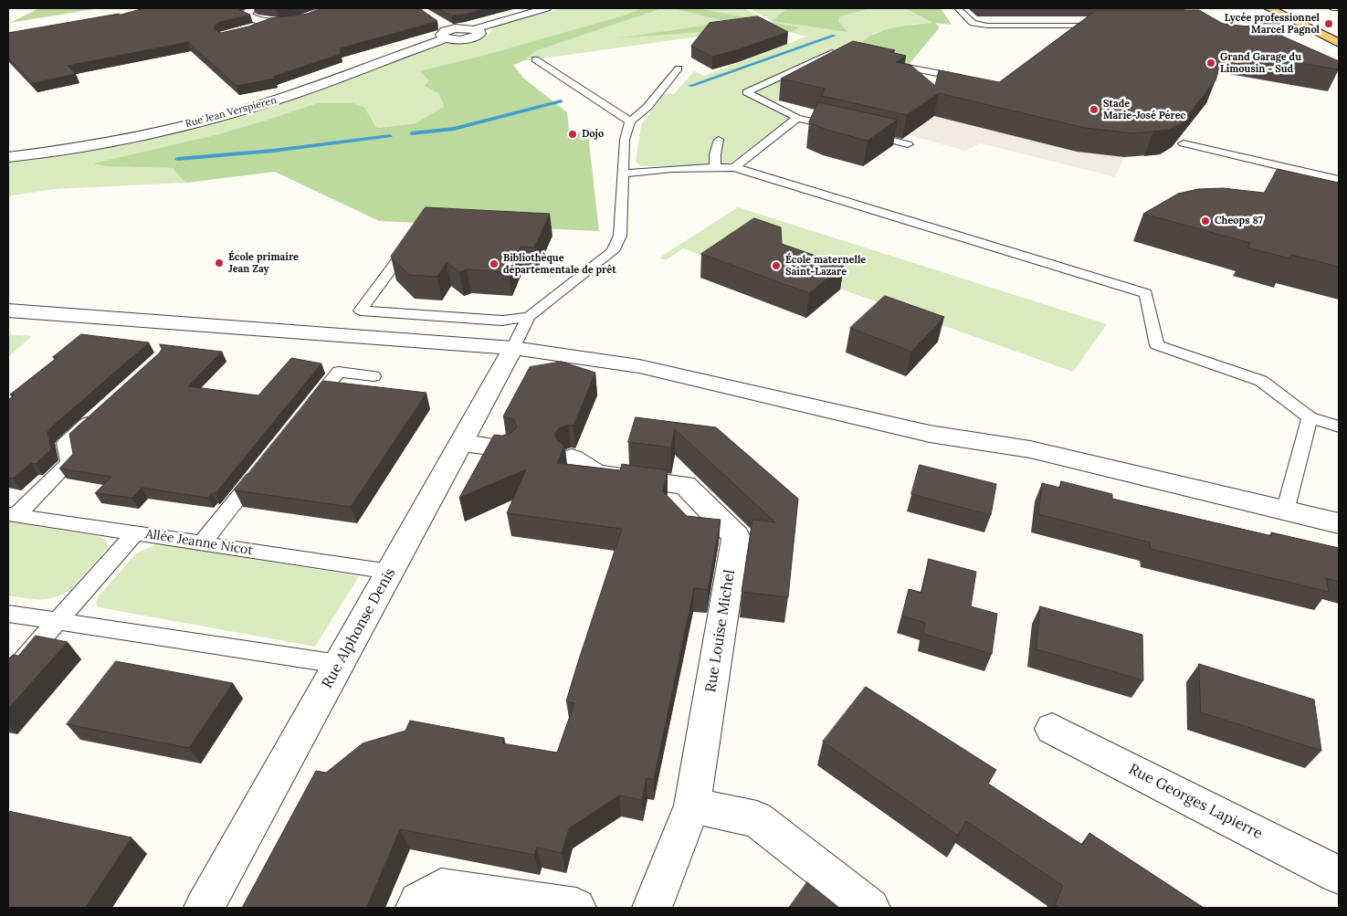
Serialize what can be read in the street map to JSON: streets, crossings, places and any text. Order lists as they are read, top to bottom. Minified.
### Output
{"streets":{"street":["Rue Jean Verspieren","Rue Alphonse Denis","Rue Louise Michel","Rue Georges Lapierre"],"lane":["Allée Jeanne Nicot"]},"crossings":[["Allée Jeanne Nicot","Rue Alphonse Denis"]],"places":["Lycée professionnel Marcel Pagnol","Grand Garage du Limousin - Sud","Stade Marie-José Pérec","Dojo","Cheops 87","École primaire Jean Zay","Bibliothèque départementale de prêt","École maternelle Saint-Lazare"]}
